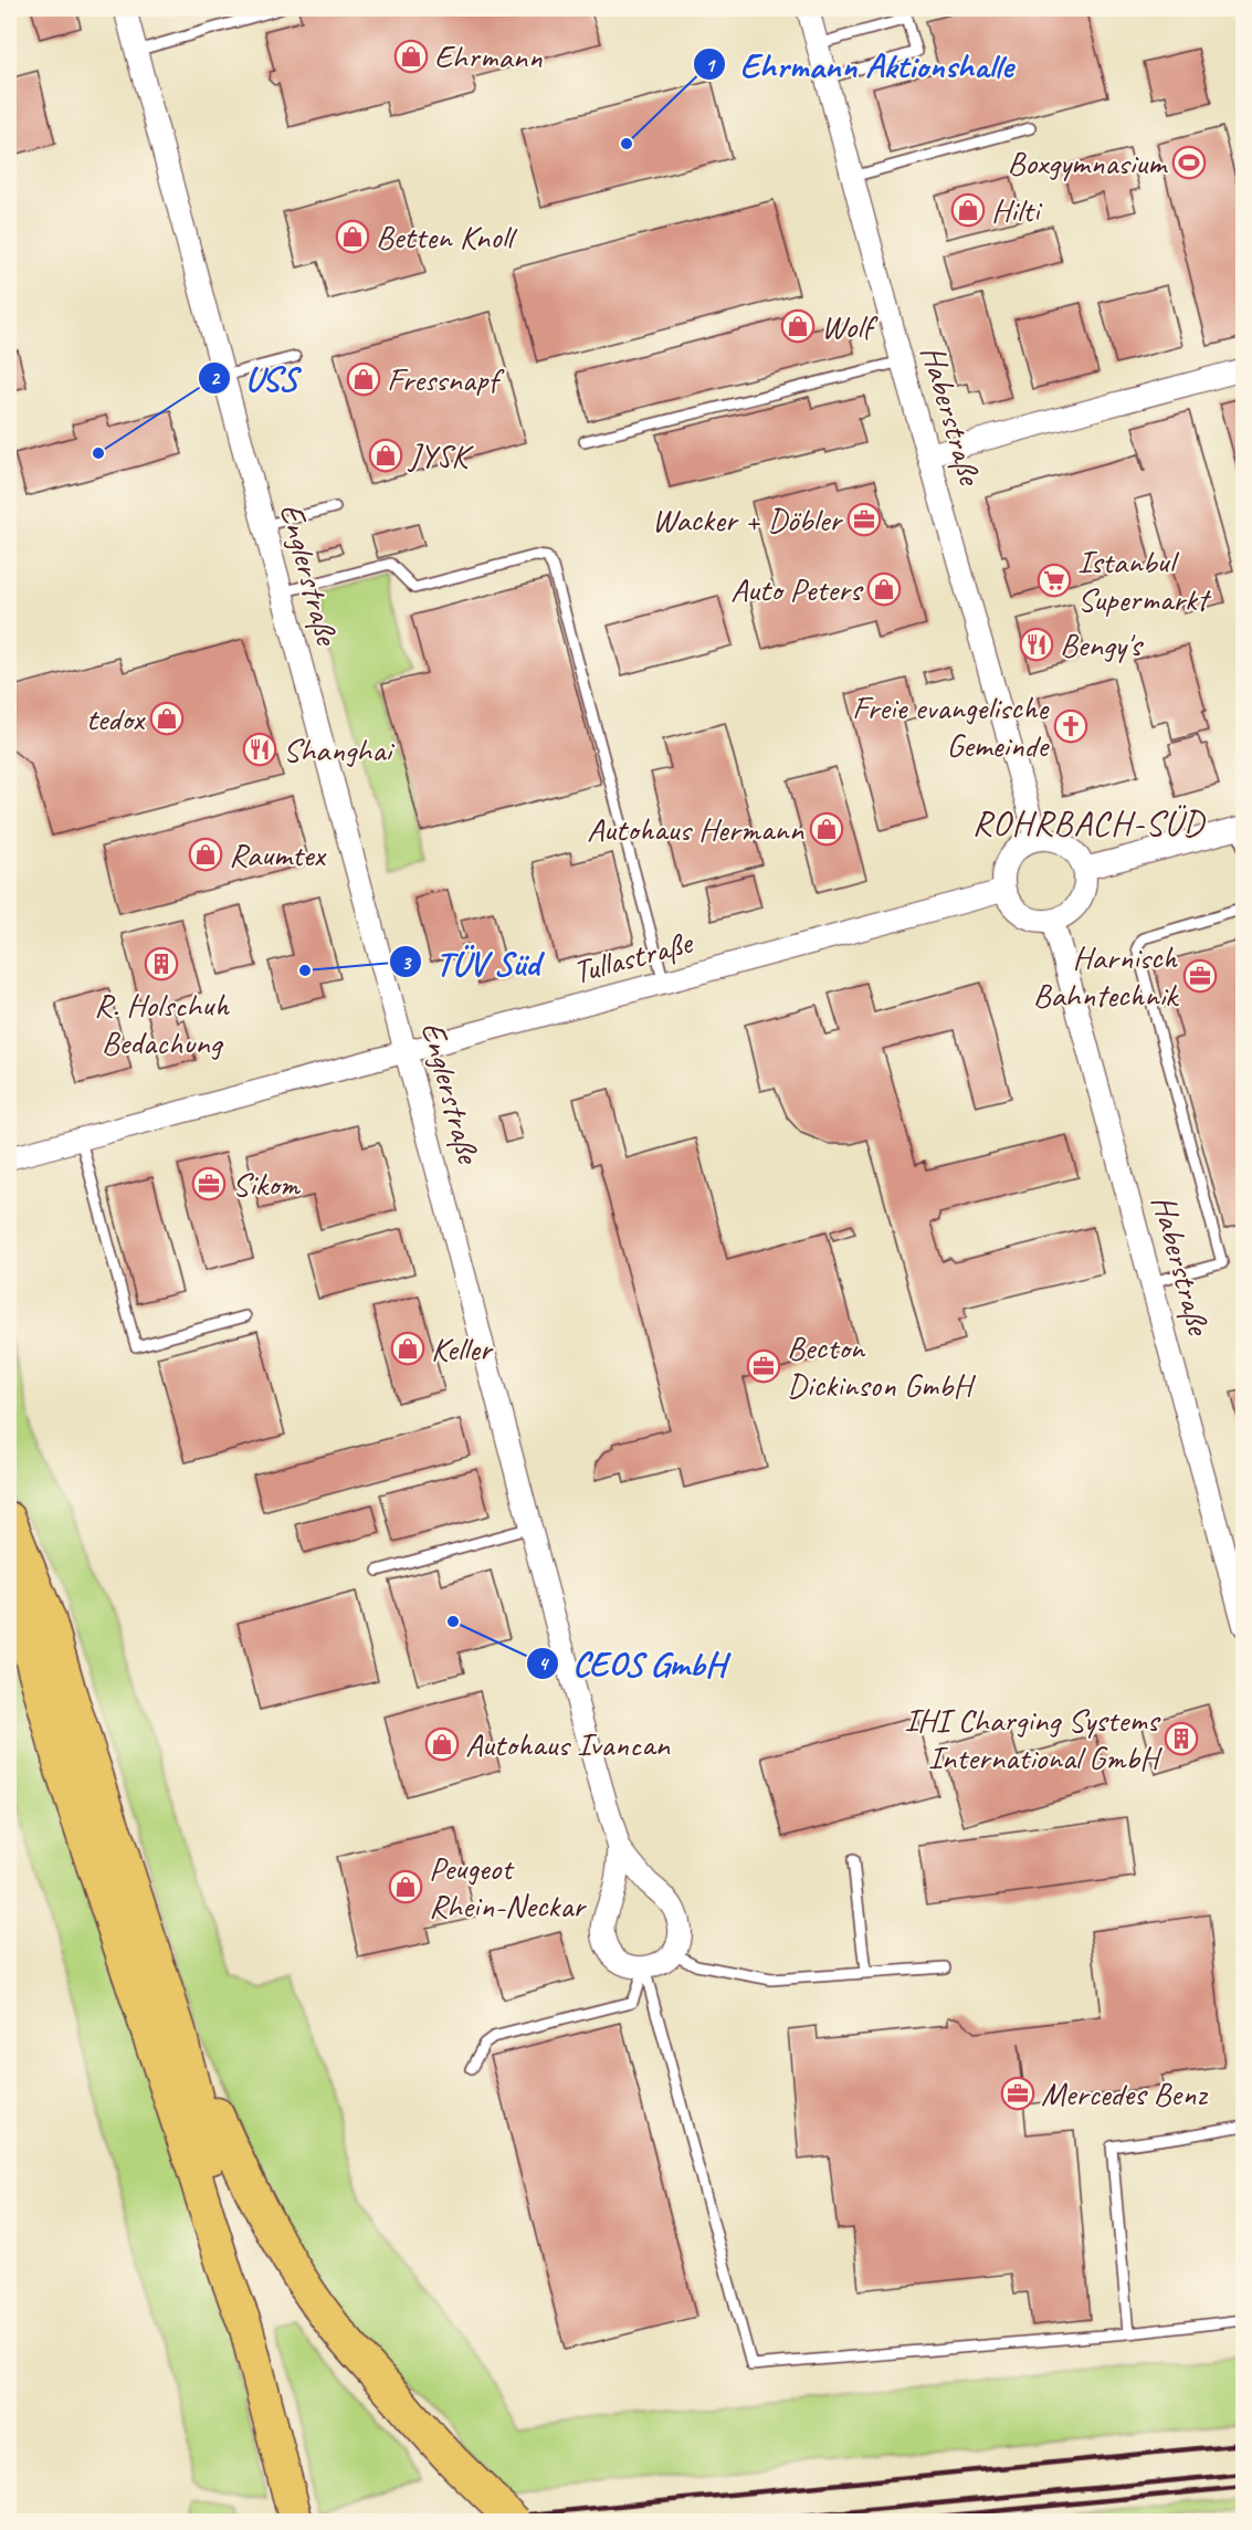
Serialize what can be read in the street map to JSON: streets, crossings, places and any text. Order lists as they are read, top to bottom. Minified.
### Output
{"streets":{"street":["Haberstraße","Englerstraße","Tullastraße"]},"crossings":[["Haberstraße","Tullastraße"],["Englerstraße","Tullastraße"]],"districts":["ROHRBACH-SÜD"],"places":{"shop":["Ehrmann","Hilti","Betten Knoll","Wolf","Fressnapf","JYSK","Auto Peters","tedox","Autohaus Hermann","Raumtex","Keller","Autohaus Ivancan","Peugeot Rhein-Neckar"],"other":["Ehrmann Aktionshalle","USS","TÜV Süd","CEOS GmbH"],"sports":["Boxgymnasium"],"office":["Wacker + Döbler","Harnisch Bahntechnik","Sikom","Becton Dickinson GmbH","Mercedes Benz"],"supermarket":["Istanbul Supermarkt"],"restaurant":["Bengy's","Shanghai"],"church":["Freie evangelische Gemeinde"],"building":["R. Holschuh Bedachung","IHI Charging Systems International GmbH"]}}
